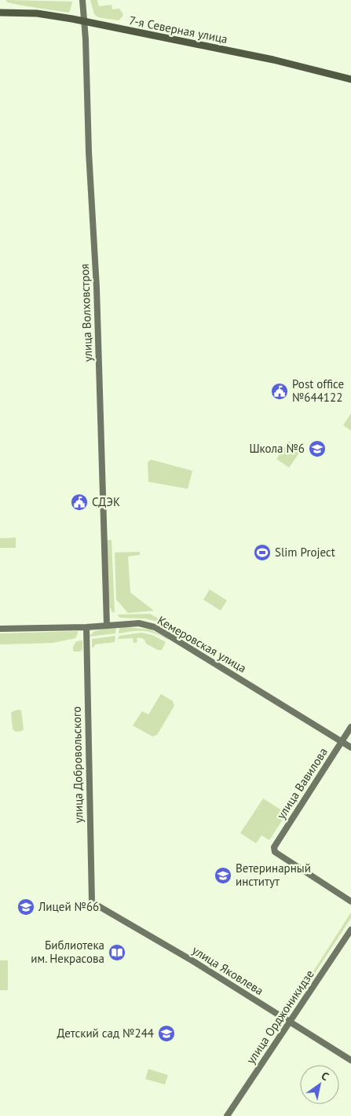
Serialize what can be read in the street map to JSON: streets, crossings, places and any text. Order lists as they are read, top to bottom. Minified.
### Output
{"streets":{"main road":["7-я Северная улица","улица Волховстроя","Кемеровская улица","улица Добровольского","улица Вавилова","улица Яковлева","улица Орджоникидзе"]},"crossings":[["7-я Северная улица","улица Волховстроя"],["улица Волховстроя","Кемеровская улица"],["Кемеровская улица","улица Добровольского"],["Кемеровская улица","улица Вавилова"],["улица Добровольского","улица Яковлева"],["улица Яковлева","улица Орджоникидзе"]],"places":{"public building":["Post office №644122","СДЭК"],"school or university":["Школа №6","Ветеринарный институт","Лицей №66","Детский сад №244"],"sports":["Slim Project"],"library":["Библиотека им. Некрасова"]},"north":"top right"}
